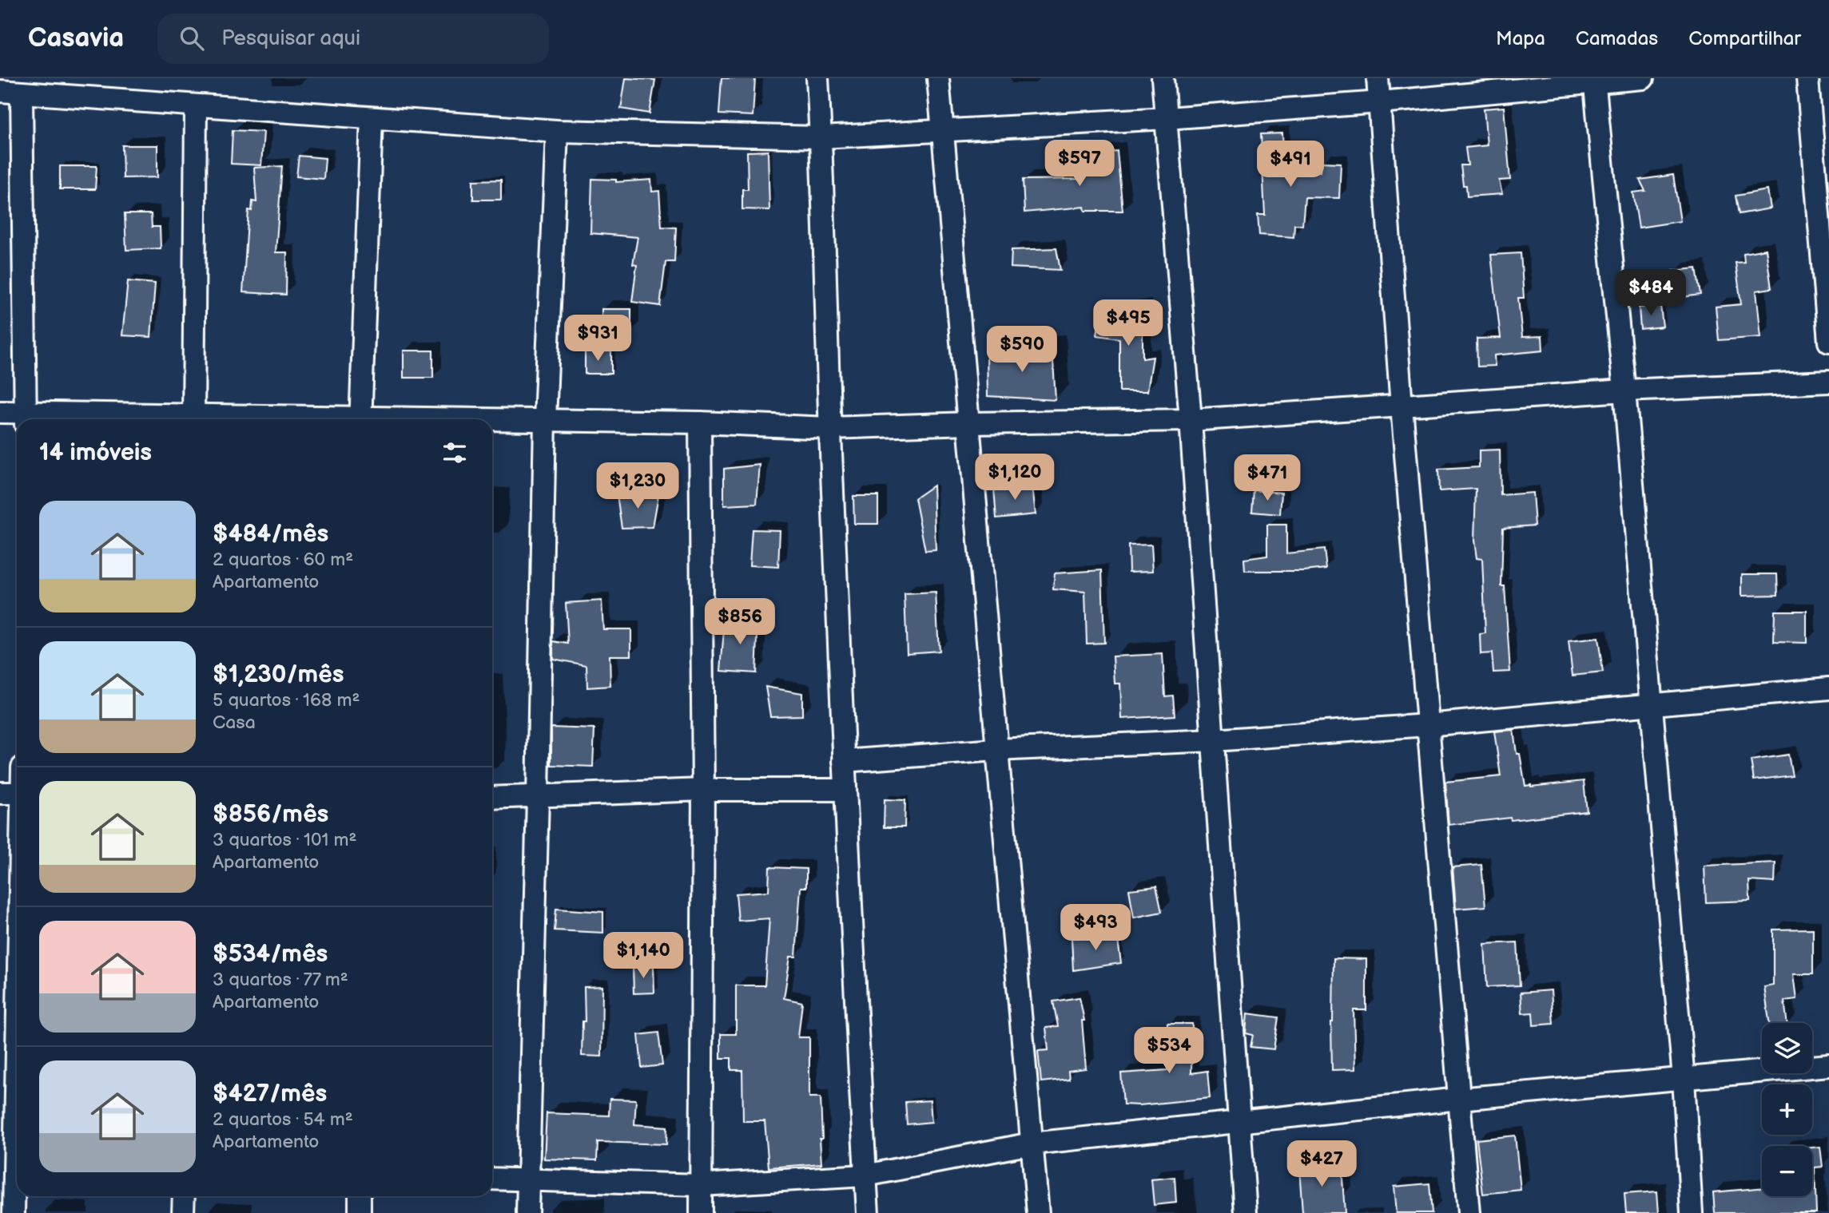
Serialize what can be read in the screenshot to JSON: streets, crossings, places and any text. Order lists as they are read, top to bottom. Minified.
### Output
{"page":{"header":"Casavia","search":"Pesquisar aqui","nav":["Mapa","Camadas","Compartilhar"],"price":["$597","$491","$484","$495","$931","$590","$1,120","$471","$1,230","$856","$493","$1,140","$534","$427"],"heading":"14 imóveis","list":[{"name":"$484/mês","note":"2 quartos · 60 m² · Apartamento"},{"name":"$1,230/mês","note":"5 quartos · 168 m² · Casa"},{"name":"$856/mês","note":"3 quartos · 101 m² · Apartamento"},{"name":"$534/mês","note":"3 quartos · 77 m² · Apartamento"},{"name":"$427/mês","note":"2 quartos · 54 m² · Apartamento"}],"map_buttons":["+","−"]}}
